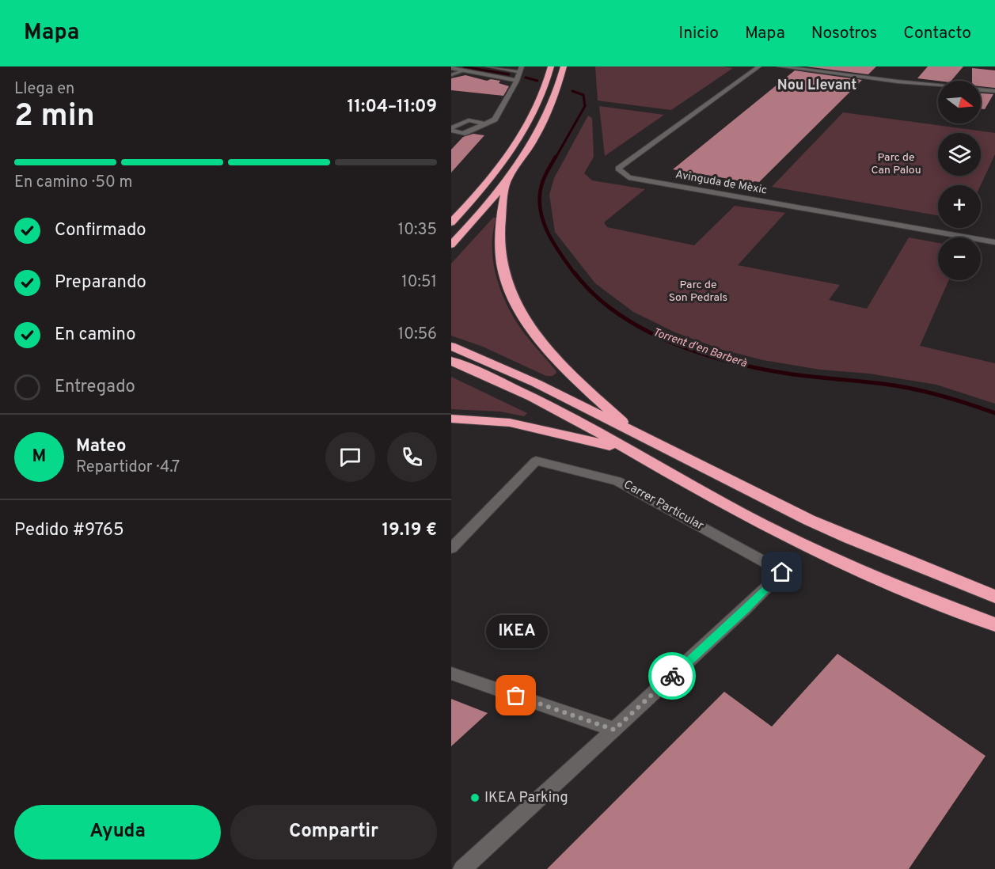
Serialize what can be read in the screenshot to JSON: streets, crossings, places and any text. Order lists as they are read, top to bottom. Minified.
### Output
{"streets":{"street":["Avinguda de Mèxic","Carrer Particular"]},"districts":["Nou Llevant"],"water":["Torrent d'en Barberà"],"parks":["Parc de Can Palou","Parc de Son Pedrals"],"places":["IKEA","IKEA Parking"],"north":"right","page":{"header":"Mapa","nav":["Inicio","Mapa","Nosotros","Contacto"],"heading":["2 min","Llega en","11:04–11:09"],"panel":["Mateo","Repartidor · 4.7","Pedido #9765","19.19 €"],"map_buttons":["+","−"],"bar":"En camino · 50 m","list":[["Confirmado","10:35"],["Preparando","10:51"],["En camino","10:56"],"Entregado"],"round":"M","bubble":"IKEA","buttons":["Ayuda","Compartir"]}}
